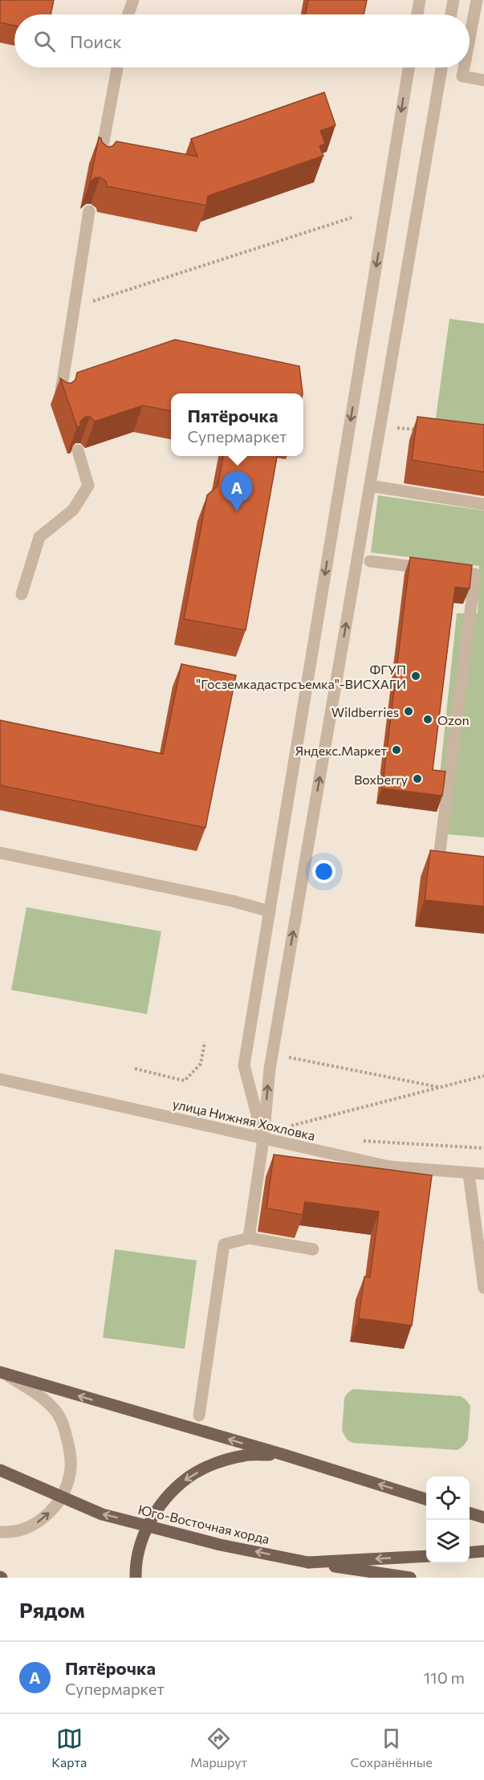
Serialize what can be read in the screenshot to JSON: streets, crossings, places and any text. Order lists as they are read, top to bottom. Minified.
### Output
{"streets":{"main road":["Юго-Восточная хорда"],"street":["улица Нижняя Хохловка"]},"places":["ФГУП \"Госземкадастрсъемка\"-ВИСХАГИ","Wildberries","Ozon","Яндекс.Маркет","Boxberry"],"page":{"search":"Поиск","popup":["Пятёрочка","Супермаркет"],"pins":"A","heading":"Рядом","list":[{"mark":"A","name":"Пятёрочка","note":"Супермаркет","value":"110 m"}],"nav":["Карта","Маршрут","Сохранённые"]}}
